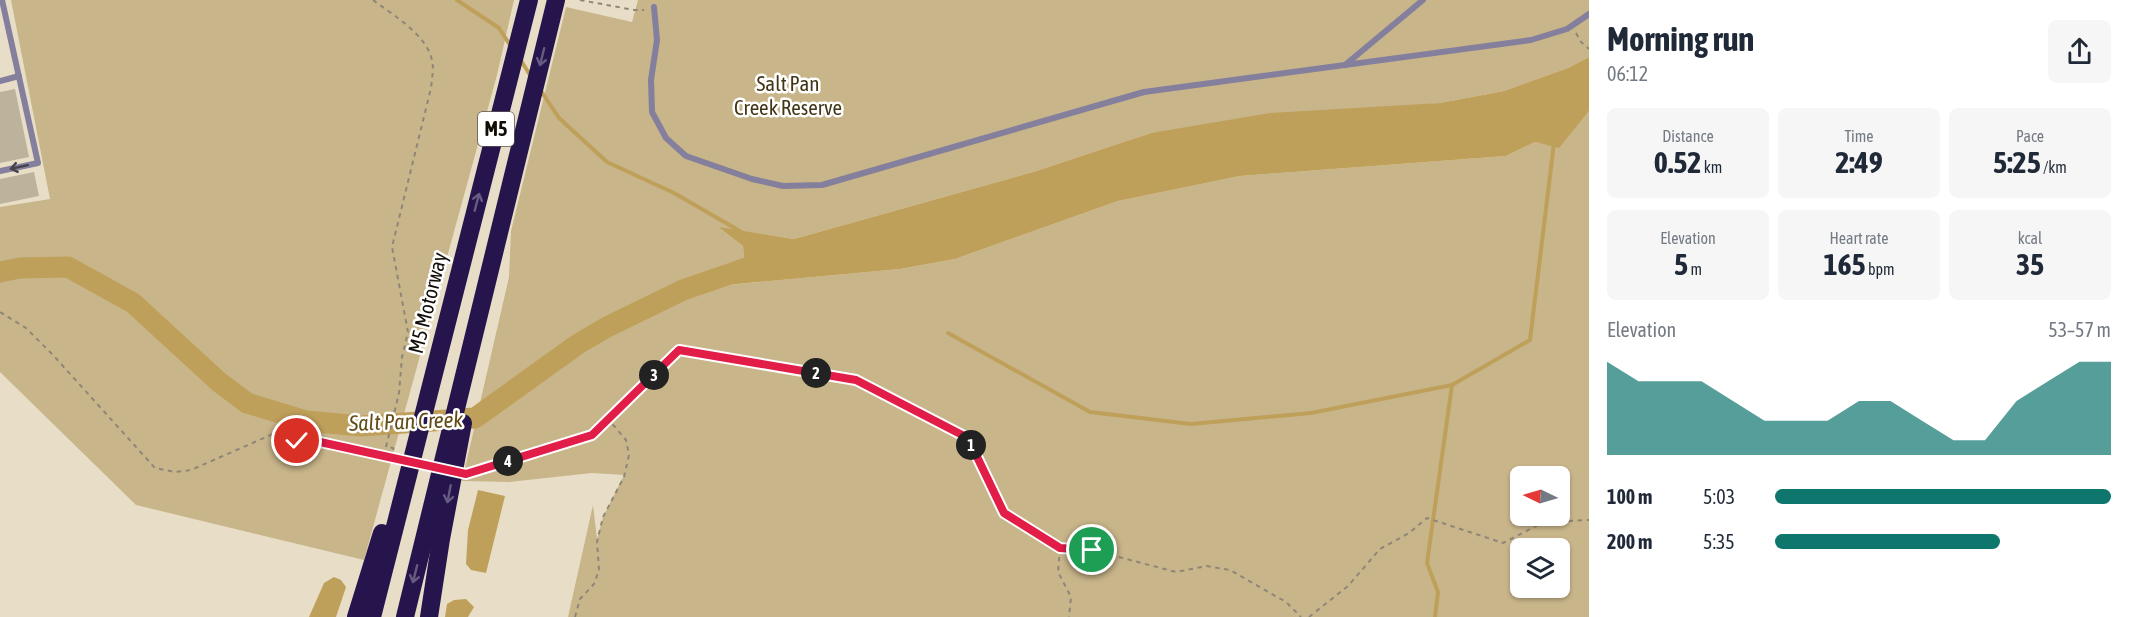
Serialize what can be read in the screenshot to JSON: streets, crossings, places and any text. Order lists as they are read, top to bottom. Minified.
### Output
{"streets":{"highway":["M5","M5 Motorway"]},"crossings":[["M5","M5 Motorway"]],"water":["Salt Pan Creek"],"parks":["Salt Pan Creek Reserve"],"north":"left","page":{"heading":["Morning run","06:12"],"stats":[["Distance","0.52 km"],["Time","2:49"],["Pace","5:25 /km"],["Elevation","5 m"],["Heart rate","165 bpm"],["kcal","35"]],"chart":["Elevation","53–57 m"],"pins":["2","3","1","4"],"list":[{"name":"100 m","note":"5:03"},{"name":"200 m","note":"5:35"}]}}
